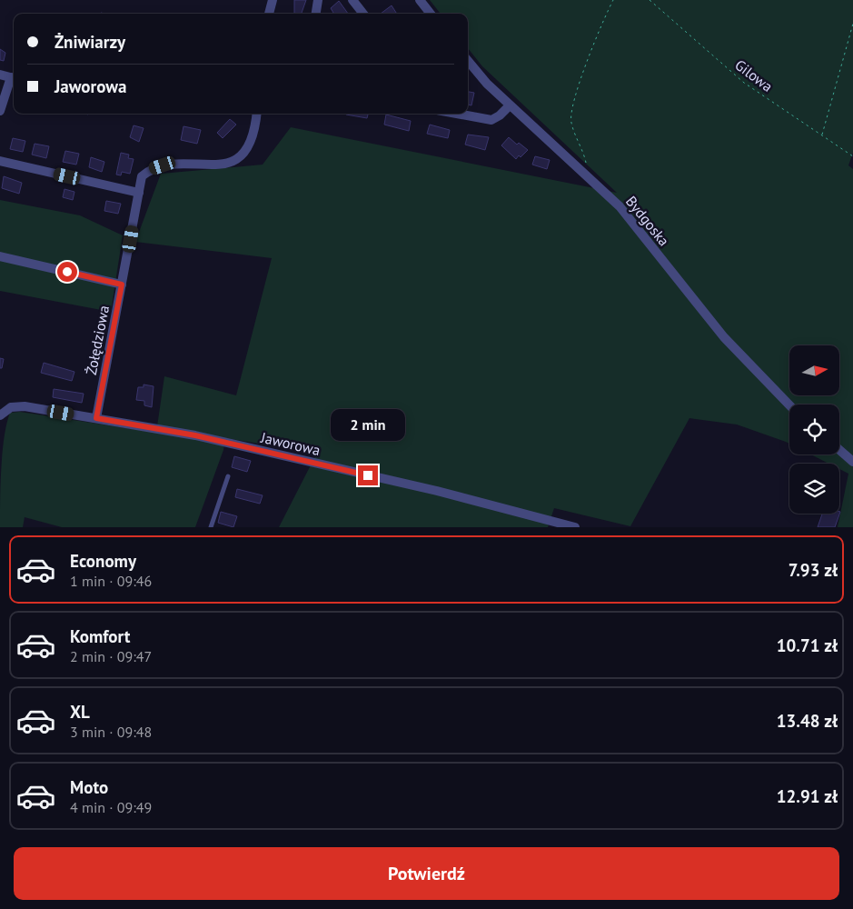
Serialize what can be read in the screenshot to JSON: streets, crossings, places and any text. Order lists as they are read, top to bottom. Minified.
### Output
{"streets":{"street":["Bydgoska","Żołędziowa","Jaworowa"],"path":["Gilowa"]},"crossings":[["Żołędziowa","Jaworowa"]],"north":"right","page":{"banner":["Żniwiarzy","Jaworowa"],"bubble":"2 min","list":[{"name":"Economy","note":"1 min · 09:46","value":"7.93 zł"},{"name":"Komfort","note":"2 min · 09:47","value":"10.71 zł"},{"name":"XL","note":"3 min · 09:48","value":"13.48 zł"},{"name":"Moto","note":"4 min · 09:49","value":"12.91 zł"}],"buttons":"Potwierdź"}}
